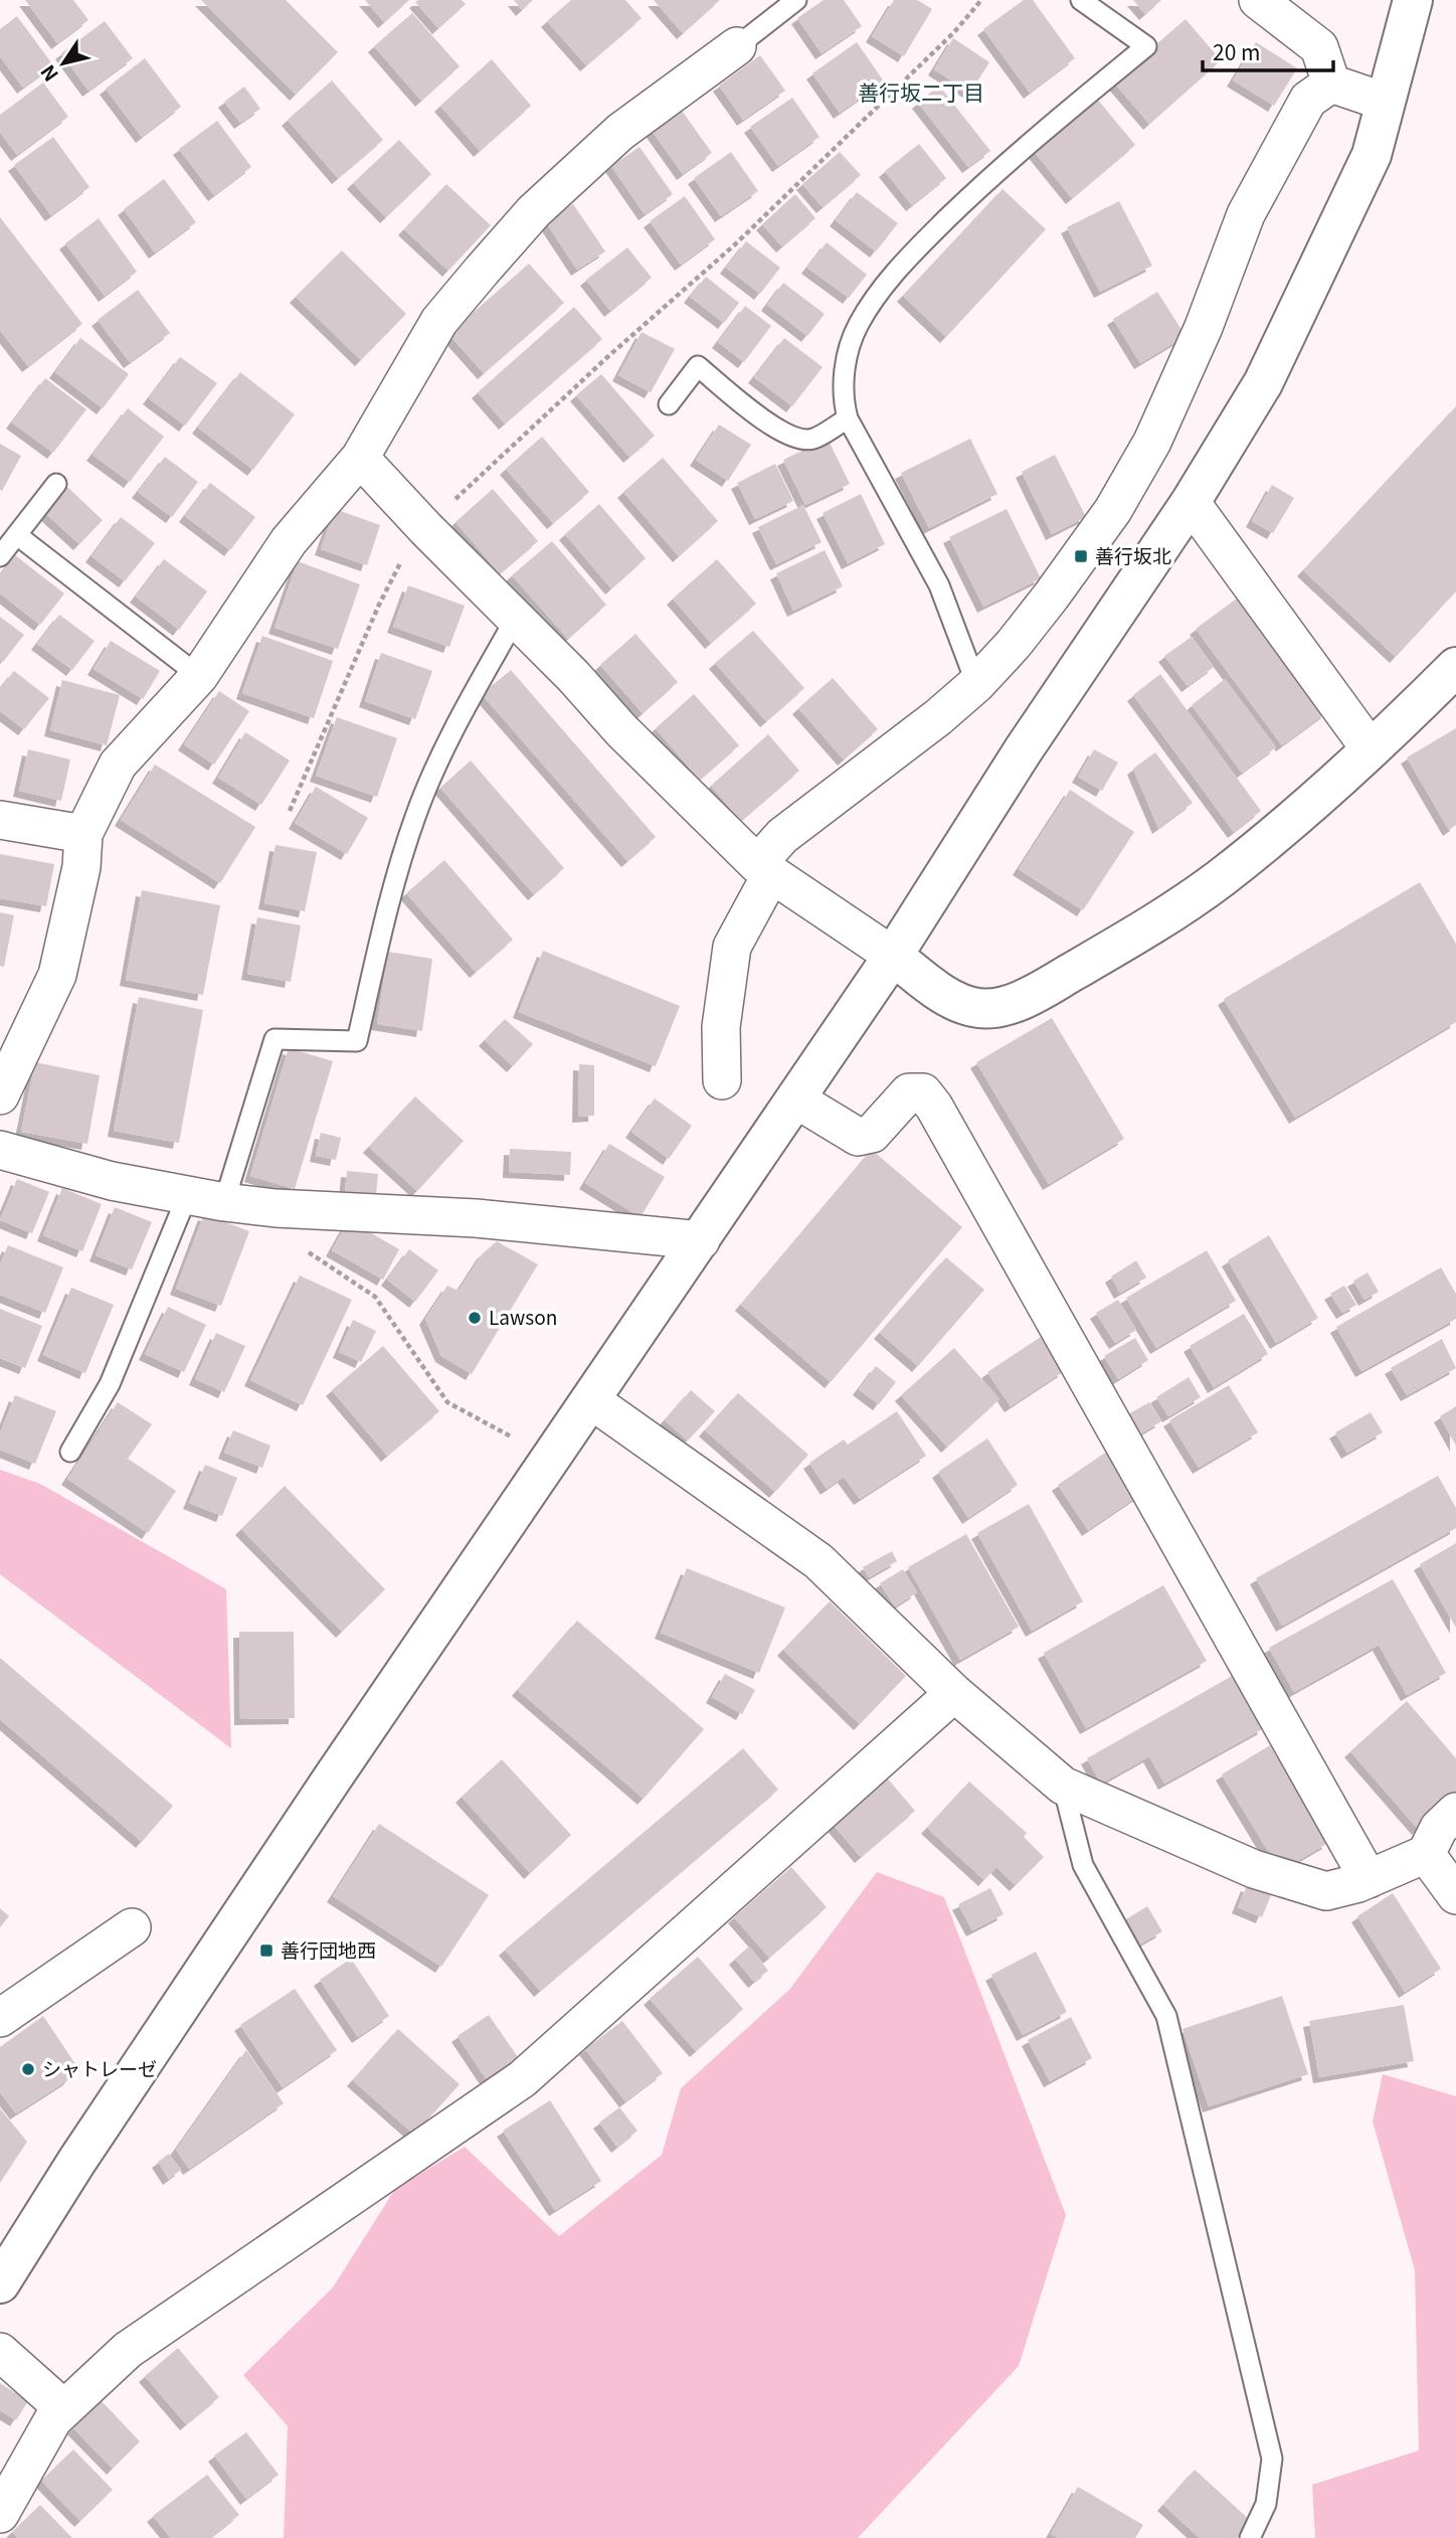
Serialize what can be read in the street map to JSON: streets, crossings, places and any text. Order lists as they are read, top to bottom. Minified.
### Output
{"districts":["善行坂二丁目"],"places":{"transit":["善行坂北","善行団地西"],"other":["Lawson","シャトレーゼ"]},"scale_bar":"20 m","north":"bottom left"}
